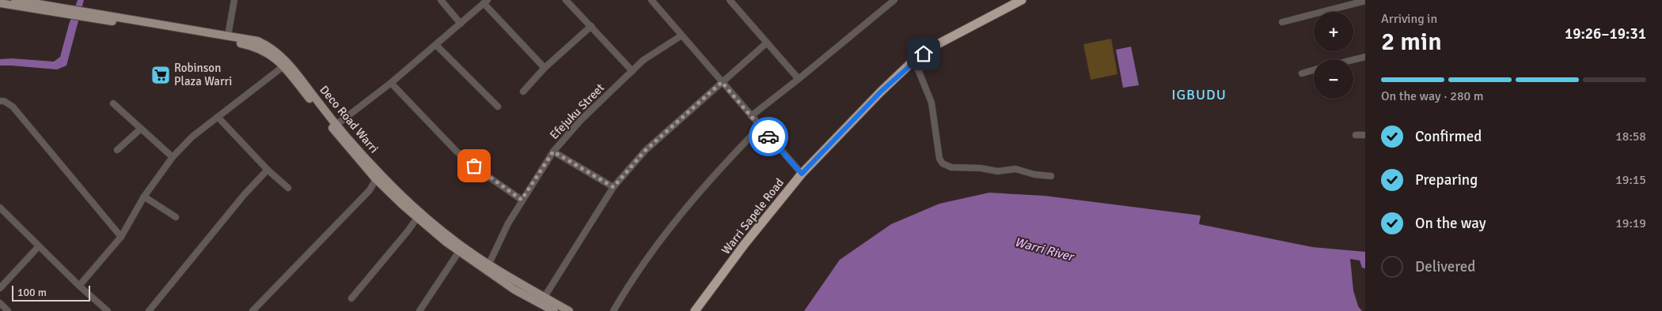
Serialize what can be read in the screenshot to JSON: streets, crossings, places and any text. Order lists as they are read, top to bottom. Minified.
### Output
{"streets":{"highway":["Warri Sapele Road"],"main road":["Deco Road Warri"],"street":["Efejuku Street"]},"crossings":[["Efejuku Street","Deco Road Warri"]],"districts":["IGBUDU"],"water":["Warri River"],"places":{"supermarket":["Robinson Plaza Warri"]},"scale_bar":"100 m","page":{"heading":["2 min","Arriving in","19:26–19:31"],"map_buttons":["+","−"],"bar":"On the way · 280 m","list":[["Confirmed","18:58"],["Preparing","19:15"],["On the way","19:19"],"Delivered"],"scale":"100 m"}}
